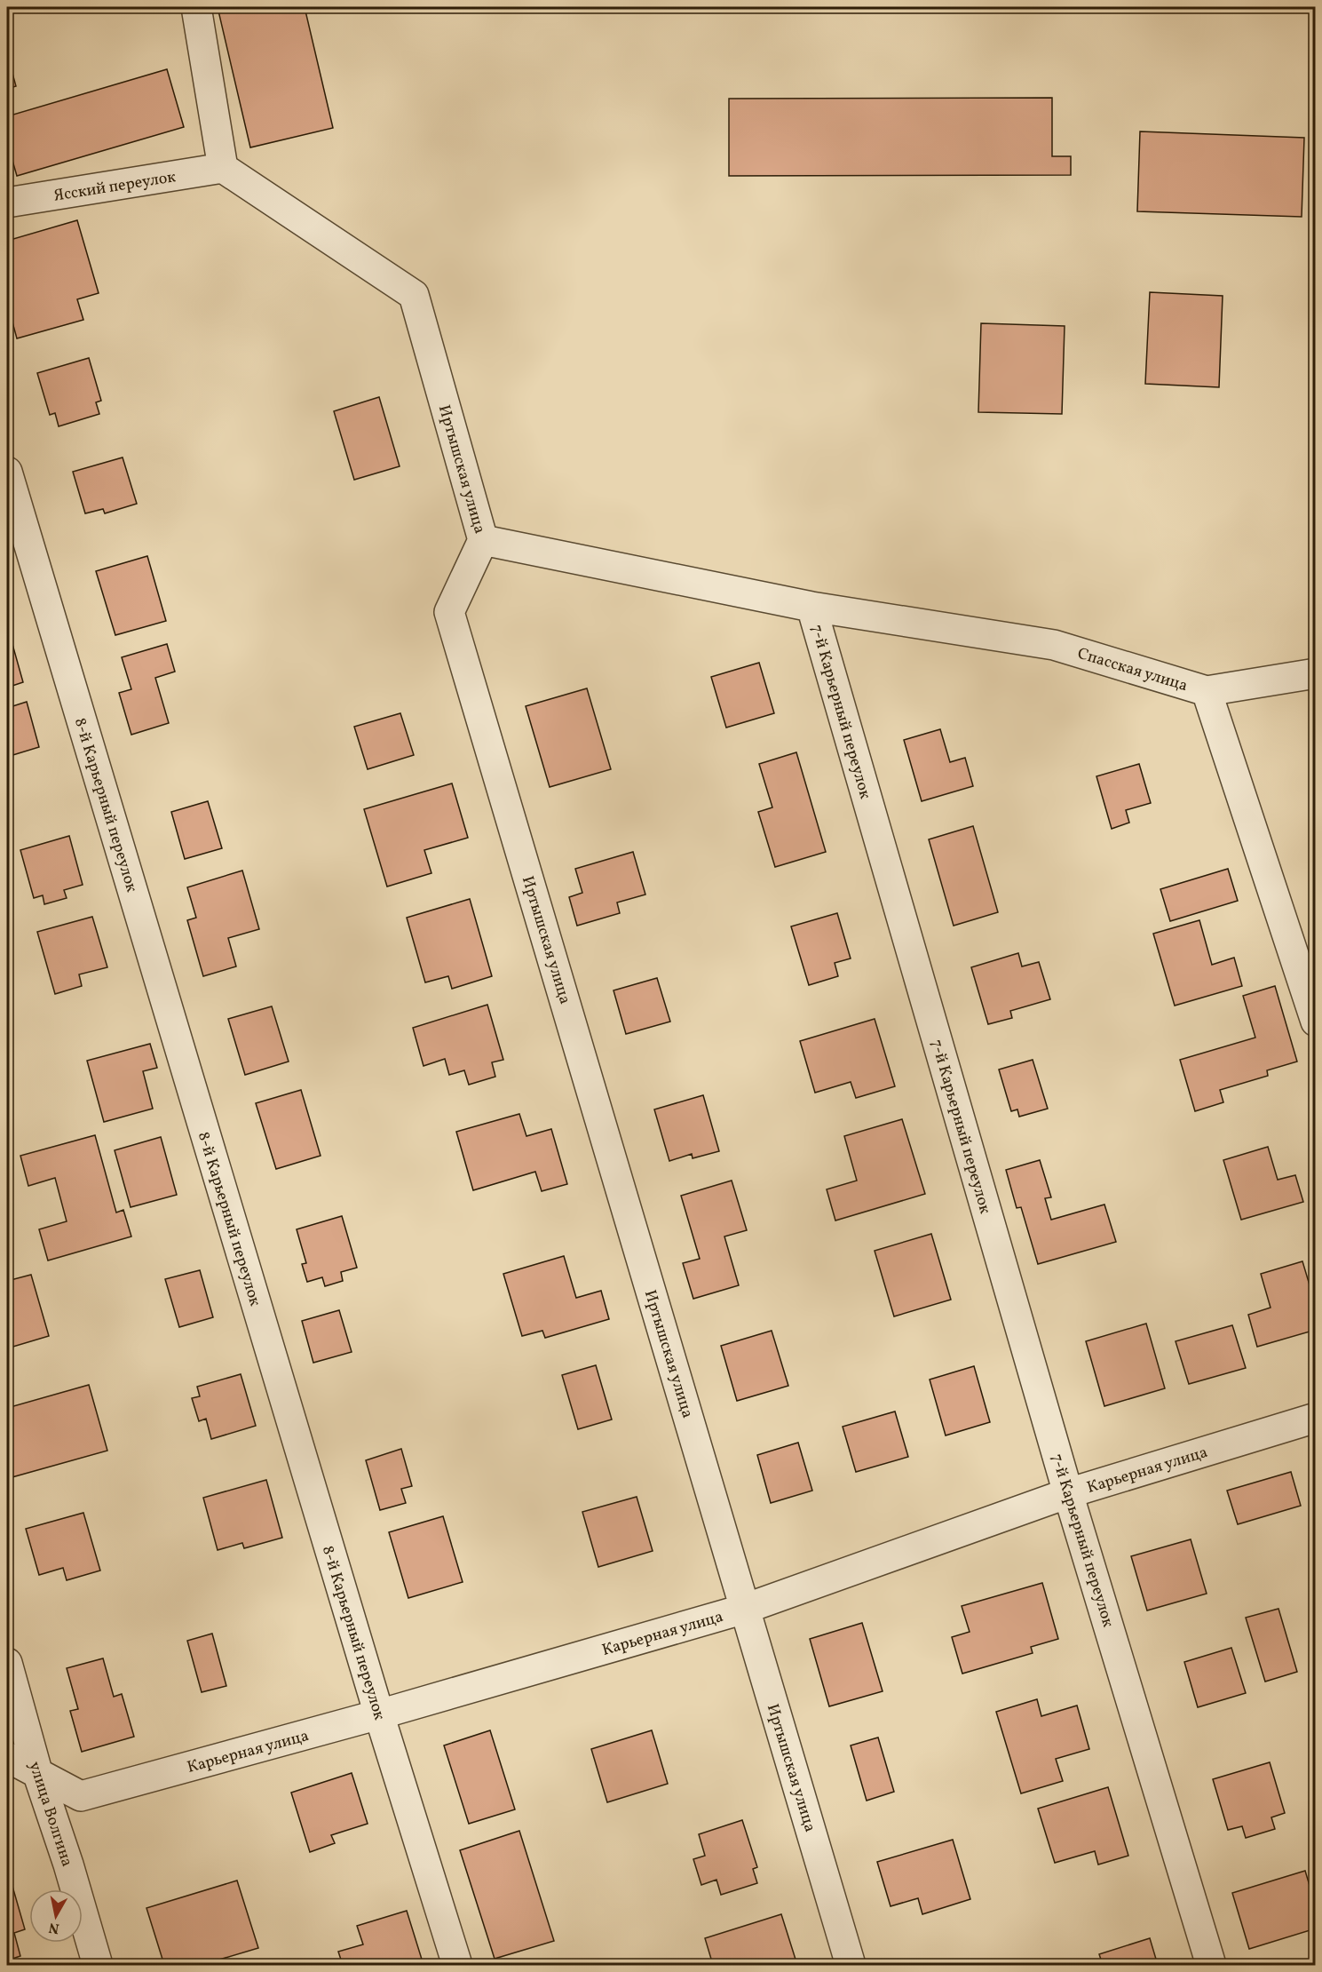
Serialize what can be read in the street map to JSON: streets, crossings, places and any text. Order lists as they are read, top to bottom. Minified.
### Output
{"streets":{"street":["Ясский переулок","Иртышская улица","Спасская улица","7-й Карьерный переулок","8-й Карьерный переулок","Карьерная улица","улица Волгина"]},"crossings":[["Ясский переулок","Иртышская улица"],["Иртышская улица","7-й Карьерный переулок"],["Иртышская улица","Карьерная улица"],["Спасская улица","7-й Карьерный переулок"],["7-й Карьерный переулок","Карьерная улица"],["8-й Карьерный переулок","Карьерная улица"],["Карьерная улица","улица Волгина"]],"north":"bottom"}
